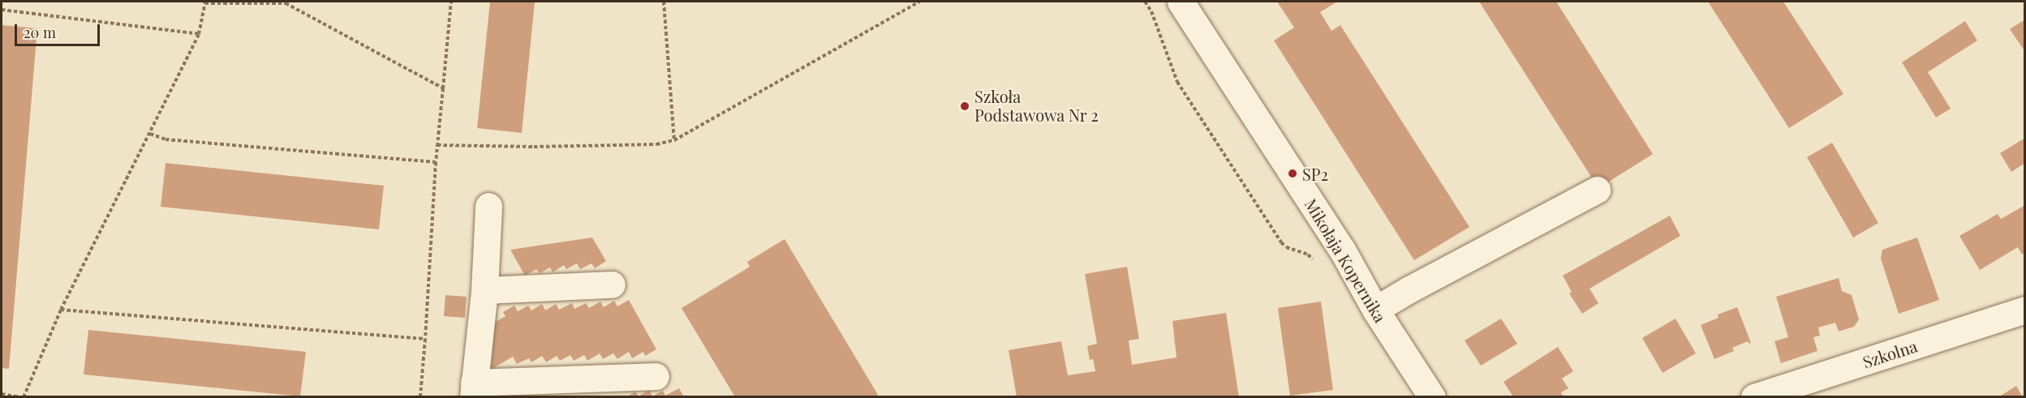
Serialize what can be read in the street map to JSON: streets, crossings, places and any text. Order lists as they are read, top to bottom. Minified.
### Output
{"streets":{"street":["Mikołaja Kopernika","Szkolna"]},"places":["Szkoła Podstawowa Nr 2","SP2"],"scale_bar":"20 m"}
